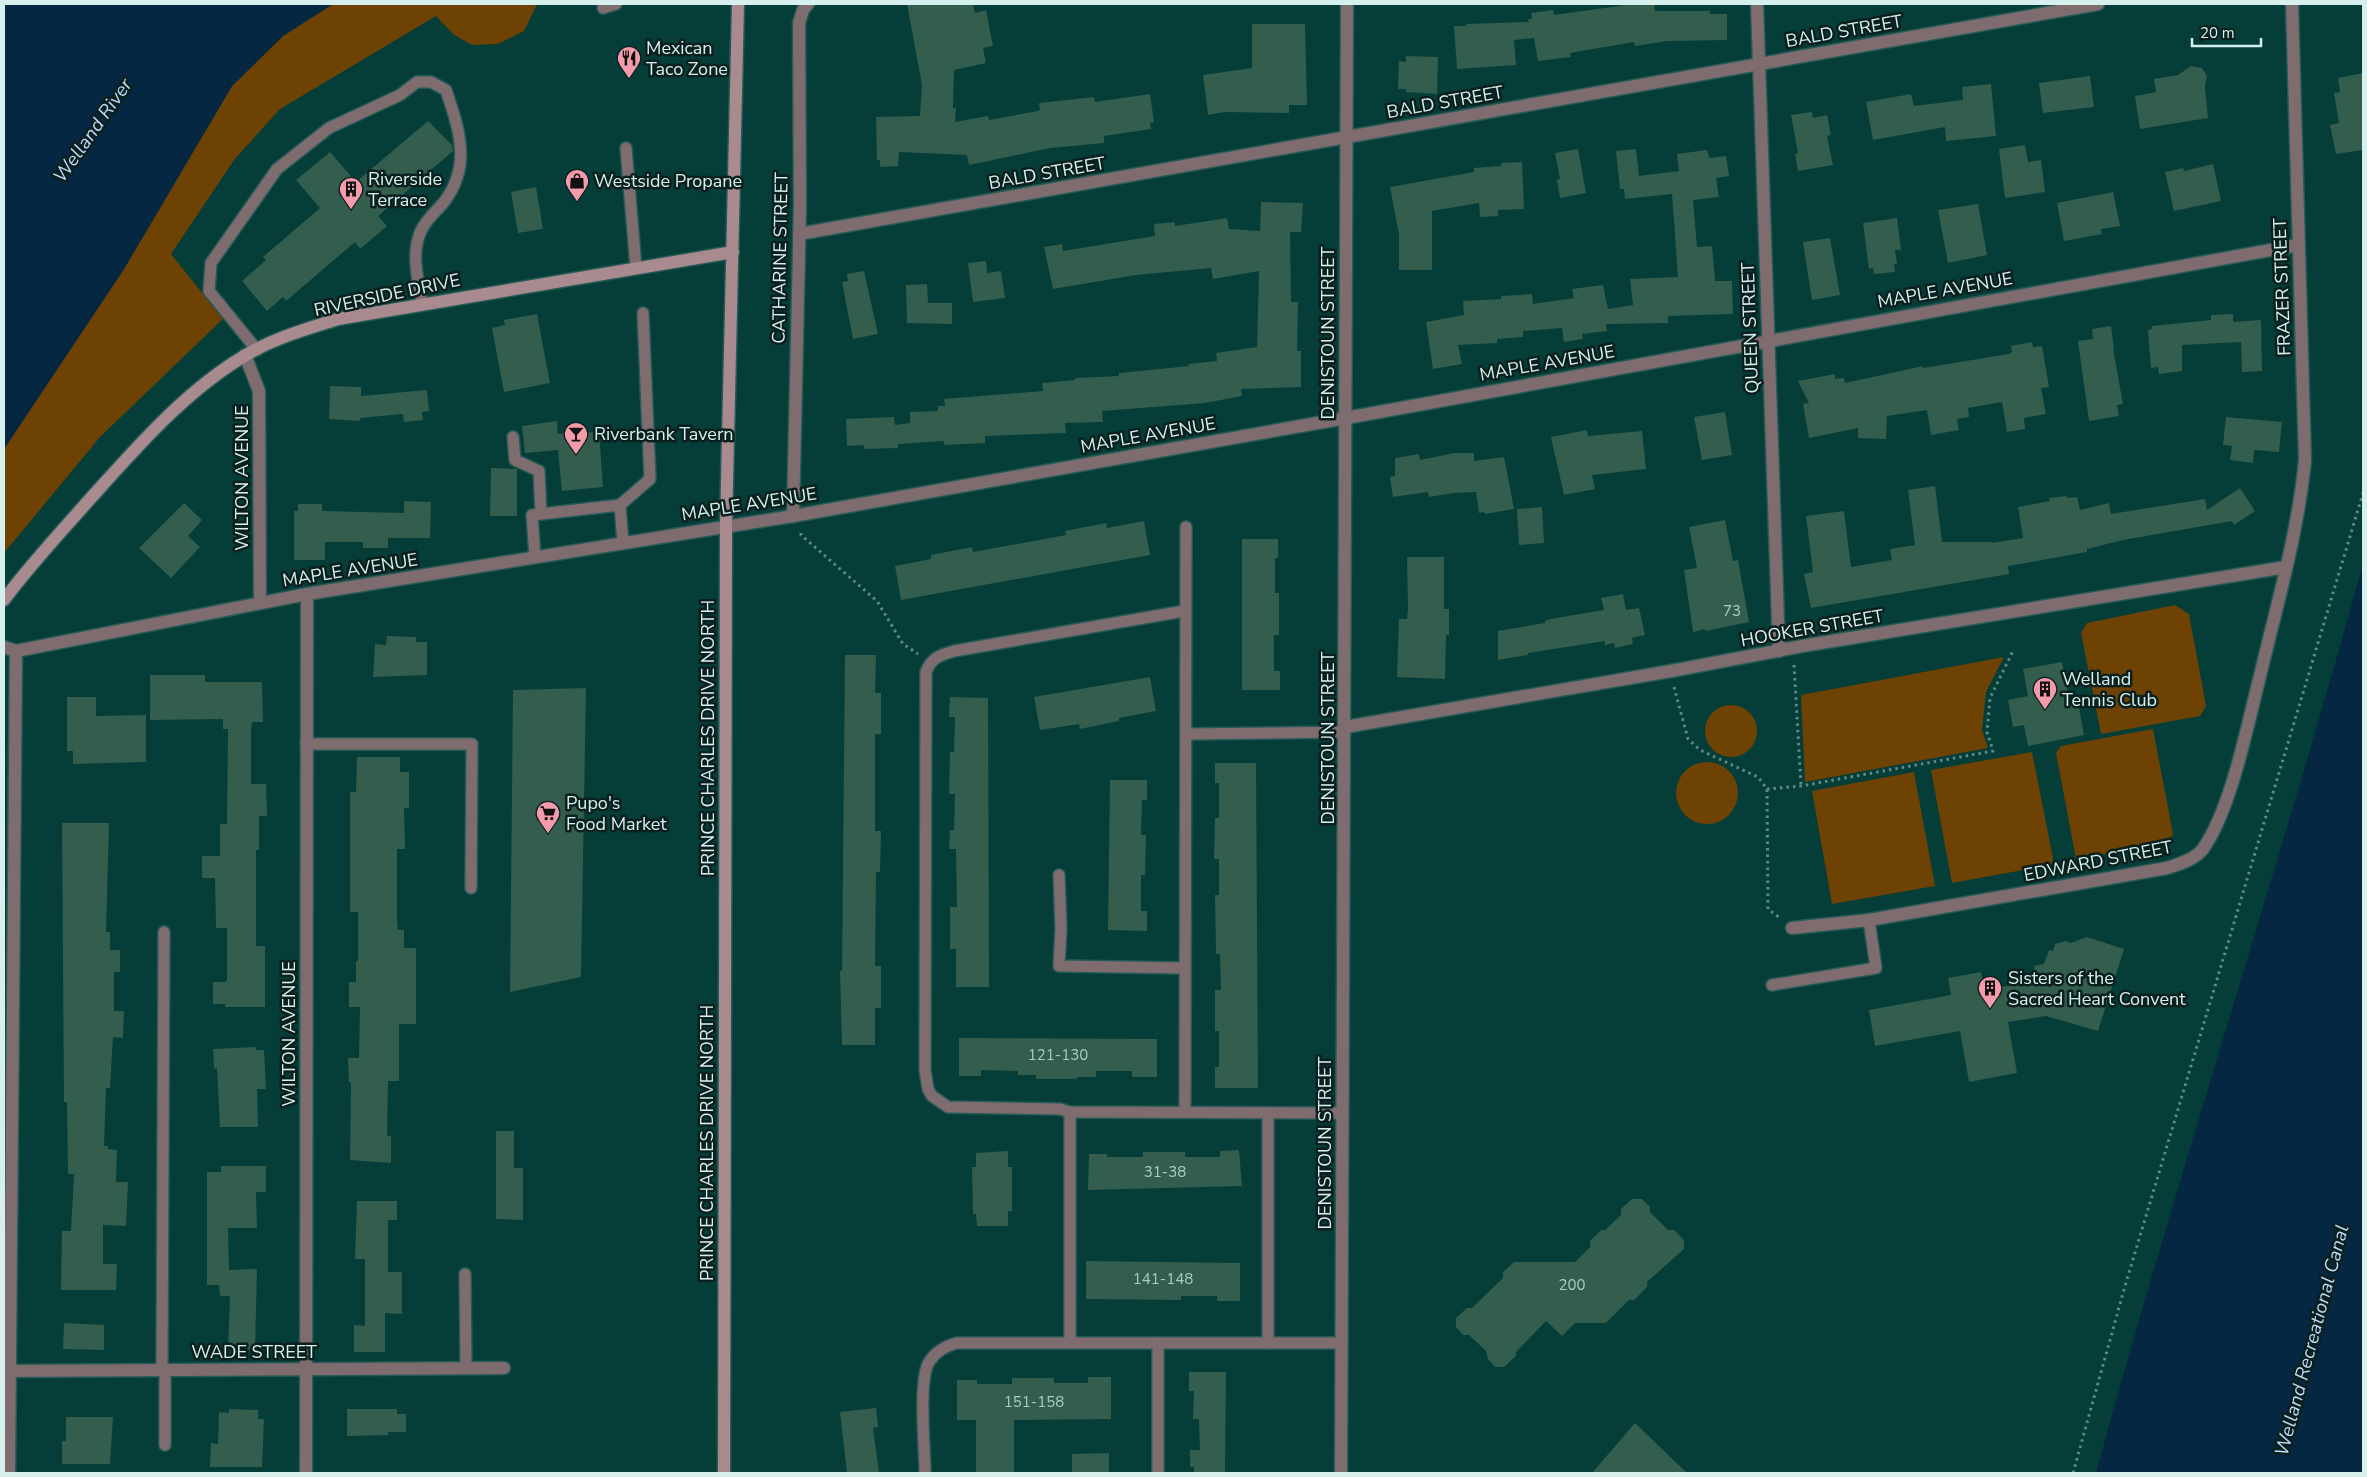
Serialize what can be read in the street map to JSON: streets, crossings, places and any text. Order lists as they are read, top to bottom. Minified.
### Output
{"streets":{"main road":["RIVERSIDE DRIVE","PRINCE CHARLES DRIVE NORTH"],"street":["BALD STREET","CATHARINE STREET","FRAZER STREET","MAPLE AVENUE","QUEEN STREET","DENISTOUN STREET","WILTON AVENUE","HOOKER STREET","EDWARD STREET","WADE STREET"]},"crossings":[["BALD STREET","CATHARINE STREET"],["BALD STREET","QUEEN STREET"],["BALD STREET","DENISTOUN STREET"],["CATHARINE STREET","MAPLE AVENUE"],["FRAZER STREET","MAPLE AVENUE"],["FRAZER STREET","HOOKER STREET"],["FRAZER STREET","EDWARD STREET"],["MAPLE AVENUE","QUEEN STREET"],["MAPLE AVENUE","DENISTOUN STREET"],["MAPLE AVENUE","WILTON AVENUE"],["MAPLE AVENUE","PRINCE CHARLES DRIVE NORTH"],["RIVERSIDE DRIVE","WILTON AVENUE"],["RIVERSIDE DRIVE","PRINCE CHARLES DRIVE NORTH"],["QUEEN STREET","HOOKER STREET"],["DENISTOUN STREET","HOOKER STREET"],["WILTON AVENUE","WADE STREET"],["HOOKER STREET","EDWARD STREET"]],"water":["Welland River","Welland Recreational Canal"],"places":{"restaurant":["Mexican Taco Zone"],"shop":["Westside Propane"],"building":["Riverside Terrace","Welland Tennis Club","Sisters of the Sacred Heart Convent"],"bar":["Riverbank Tavern"],"supermarket":["Pupo's Food Market"]},"house_numbers":["73","121-130","31-38","141-148","200","151-158"],"scale_bar":"20 m"}
